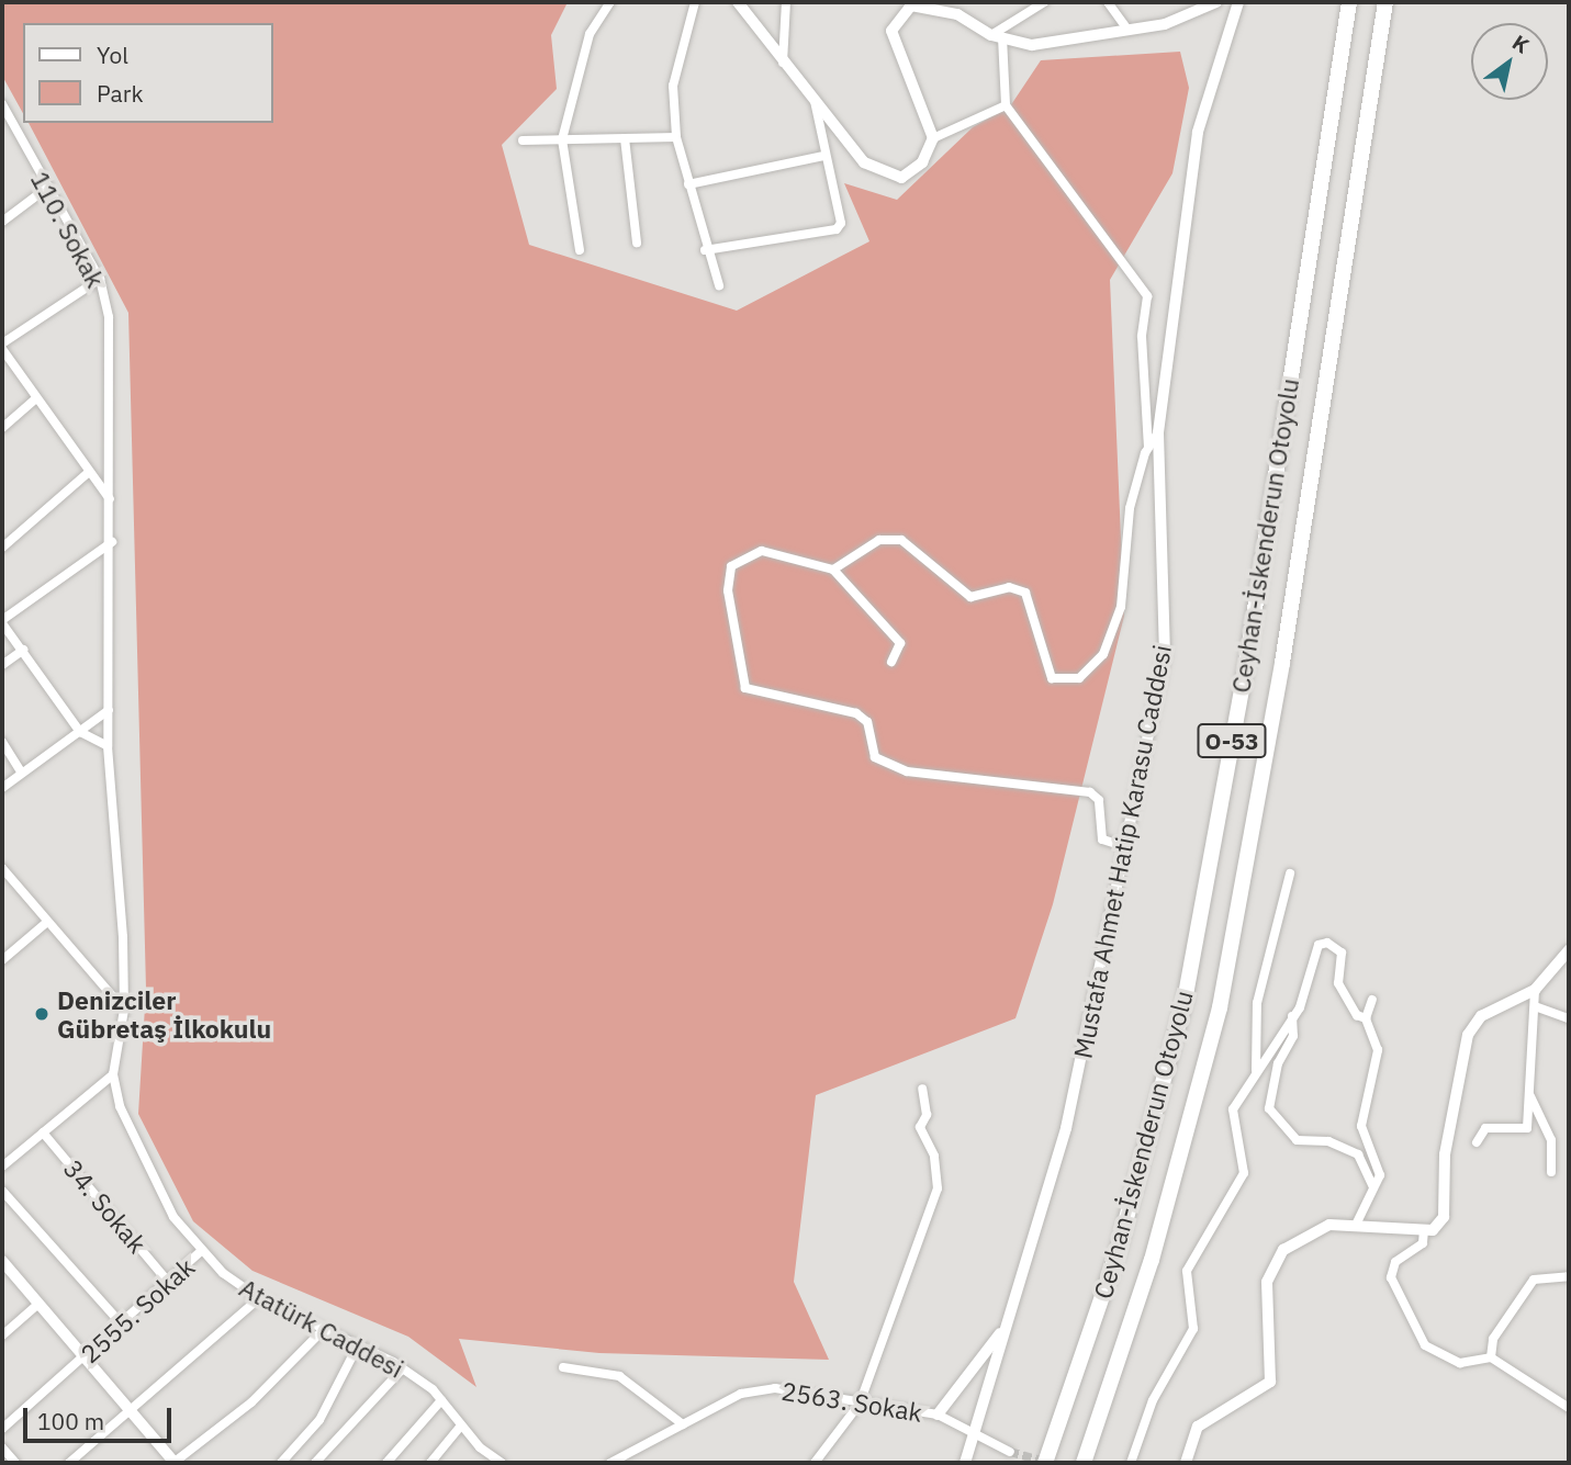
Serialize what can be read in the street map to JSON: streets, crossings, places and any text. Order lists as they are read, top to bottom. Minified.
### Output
{"streets":{"highway":["Ceyhan-İskenderun Otoyolu","O-53"],"street":["110. Sokak","Mustafa Ahmet Hatip Karasu Caddesi","34. Sokak","2555. Sokak","Atatürk Caddesi","2563. Sokak"]},"crossings":[["110. Sokak","Atatürk Caddesi"],["Mustafa Ahmet Hatip Karasu Caddesi","2563. Sokak"],["34. Sokak","2555. Sokak"],["2555. Sokak","Atatürk Caddesi"]],"places":["Denizciler Gübretaş İlkokulu"],"legend":["Yol","Park"],"scale_bar":"100 m","north":"top right"}
